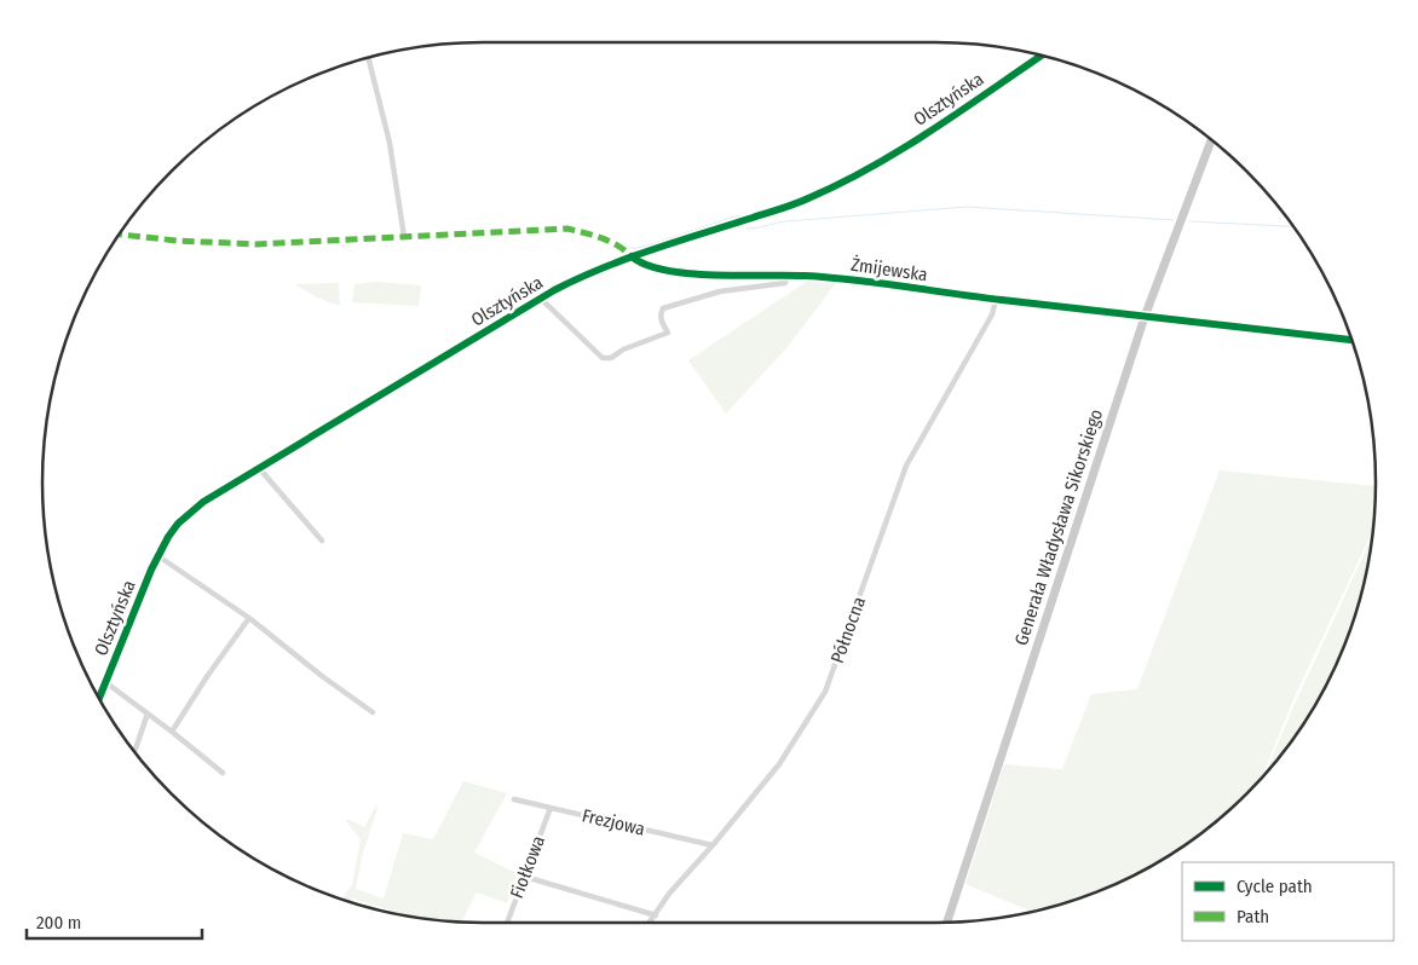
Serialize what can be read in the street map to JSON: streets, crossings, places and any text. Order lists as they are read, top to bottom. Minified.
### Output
{"streets":{"main road":["Generała Władysława Sikorskiego"],"street":["Olsztyńska","Żmijewska","Północna","Frezjowa","Fiołkowa"]},"crossings":[["Olsztyńska","Żmijewska"],["Żmijewska","Generała Władysława Sikorskiego"],["Żmijewska","Północna"],["Północna","Frezjowa"],["Frezjowa","Fiołkowa"]],"legend":["Cycle path","Path"],"scale_bar":"200 m"}
